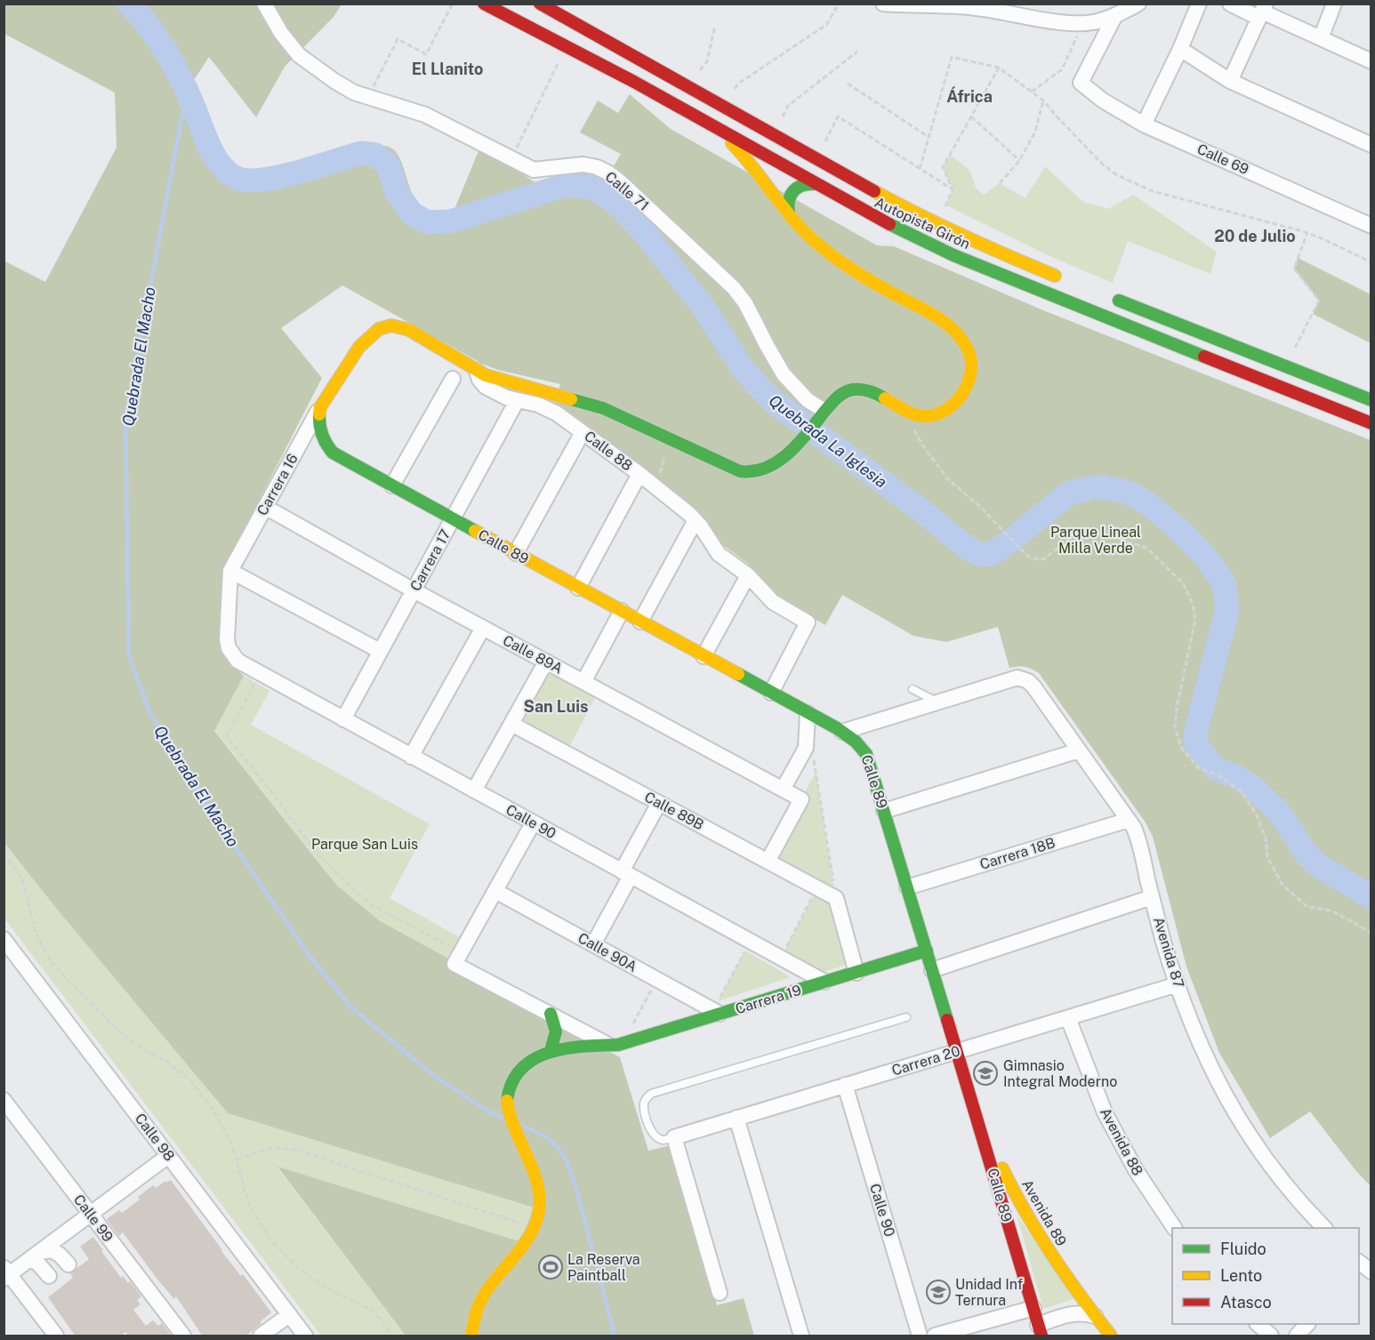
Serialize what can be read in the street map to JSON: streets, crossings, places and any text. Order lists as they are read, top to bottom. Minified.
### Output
{"streets":{"main road":["Autopista Girón","Calle 88","Carrera 16","Calle 89","Carrera 19","Avenida 89"],"street":["Calle 69","Calle 71","Carrera 17","Calle 89A","Calle 89B","Calle 90","Carrera 18B","Calle 90A","Avenida 87","Carrera 20","Calle 98","Avenida 88","Calle 99"]},"crossings":[["Calle 88","Carrera 16"],["Calle 88","Calle 89"],["Calle 88","Carrera 17"],["Carrera 16","Calle 89"],["Carrera 16","Calle 89A"],["Carrera 16","Calle 90"],["Calle 89","Carrera 17"],["Calle 89","Carrera 18B"],["Calle 89","Carrera 19"],["Calle 89","Carrera 20"],["Calle 89","Avenida 89"],["Carrera 17","Calle 89A"],["Carrera 17","Calle 90"],["Calle 89A","Calle 89B"],["Calle 90","Carrera 19"],["Calle 90","Carrera 20"],["Carrera 18B","Avenida 87"],["Calle 90A","Carrera 19"],["Avenida 87","Carrera 20"],["Carrera 20","Avenida 88"]],"districts":["El Llanito","África","20 de Julio","San Luis"],"water":["Quebrada El Macho","Quebrada La Iglesia"],"parks":["Parque Lineal Milla Verde","Parque San Luis"],"places":{"school or university":["Gimnasio Integral Moderno","Unidad Inf Ternura"],"sports":["La Reserva Paintball"]},"legend":["Fluido","Lento","Atasco"]}
